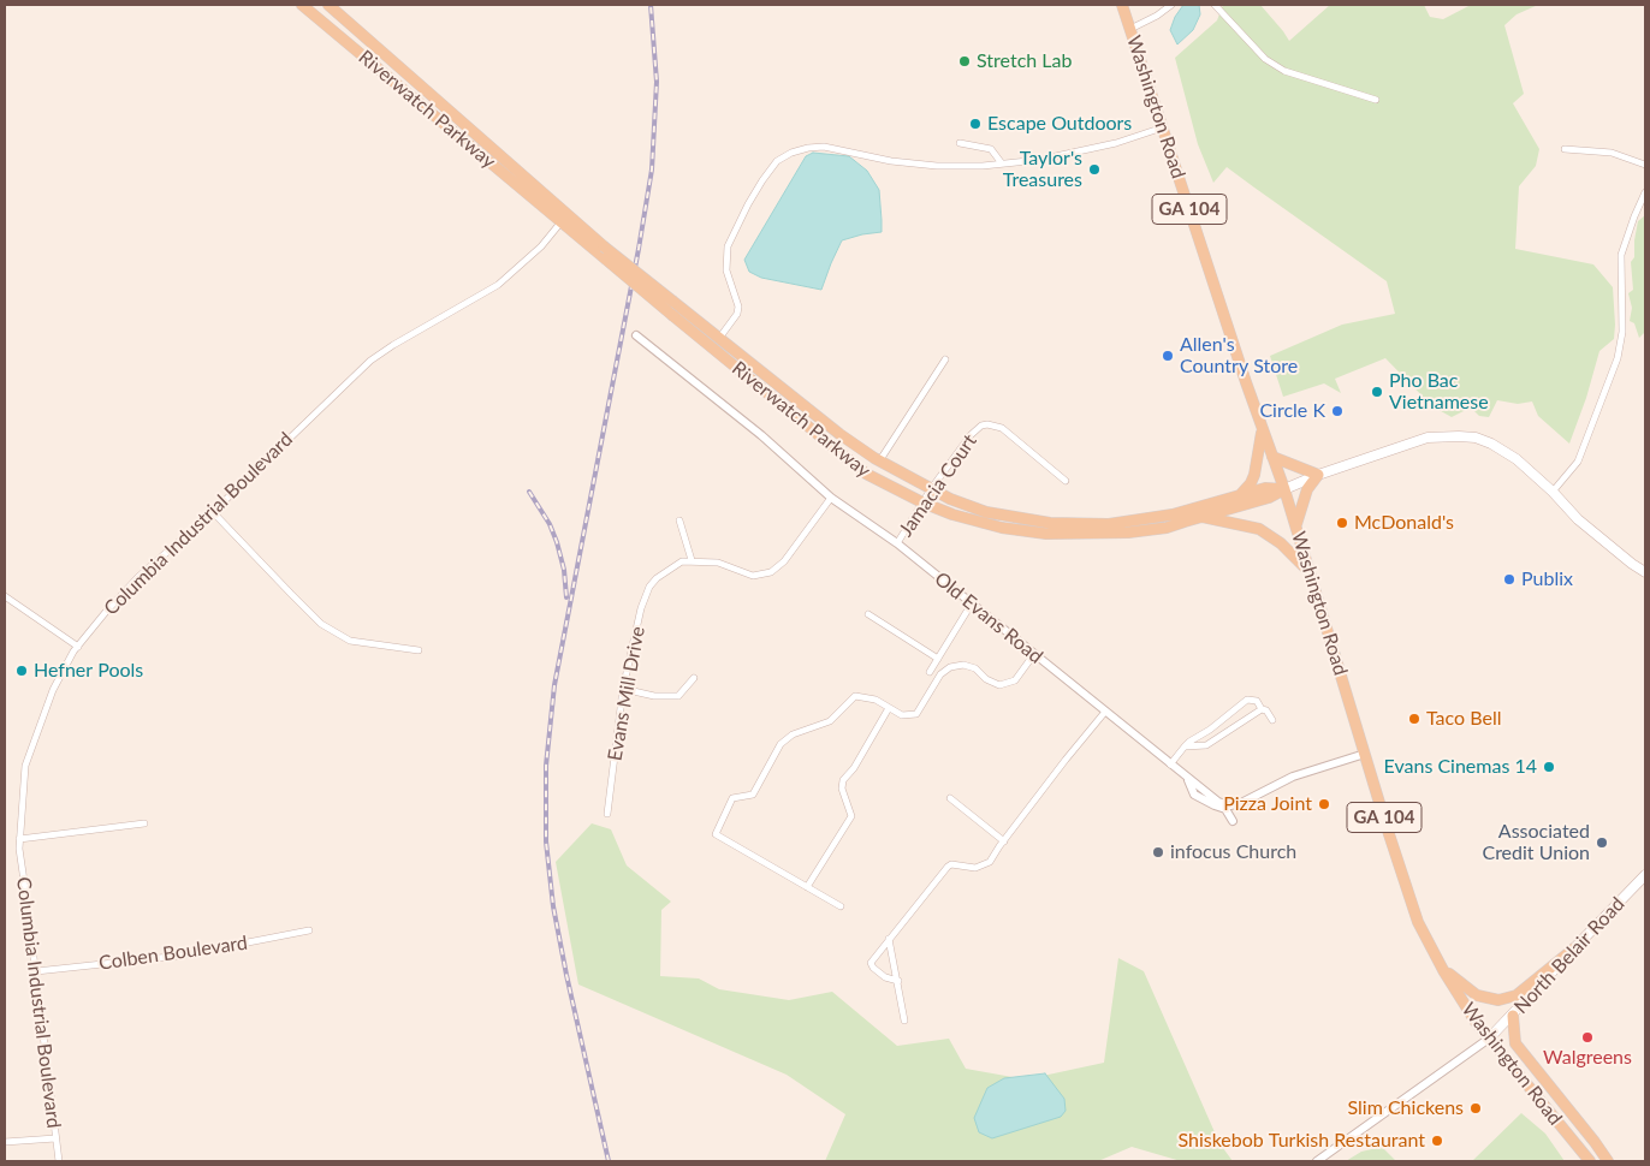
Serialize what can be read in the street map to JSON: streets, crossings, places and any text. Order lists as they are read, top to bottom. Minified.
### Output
{"streets":{"main road":["Washington Road","Riverwatch Parkway","GA 104","North Belair Road"],"street":["Jamacia Court","Columbia Industrial Boulevard","Old Evans Road","Evans Mill Drive","Colben Boulevard"]},"crossings":[["Washington Road","Riverwatch Parkway"],["Washington Road","Old Evans Road"],["Washington Road","North Belair Road"],["Riverwatch Parkway","Jamacia Court"],["Riverwatch Parkway","Columbia Industrial Boulevard"],["Jamacia Court","Old Evans Road"],["Columbia Industrial Boulevard","Colben Boulevard"]],"places":["Stretch Lab","Escape Outdoors","Taylor's Treasures","Allen's Country Store","Pho Bac Vietnamese","Circle K","McDonald's","Publix","Hefner Pools","Taco Bell","Evans Cinemas 14","Pizza Joint","Associated Credit Union","infocus Church","Walgreens","Slim Chickens","Shiskebob Turkish Restaurant"]}
